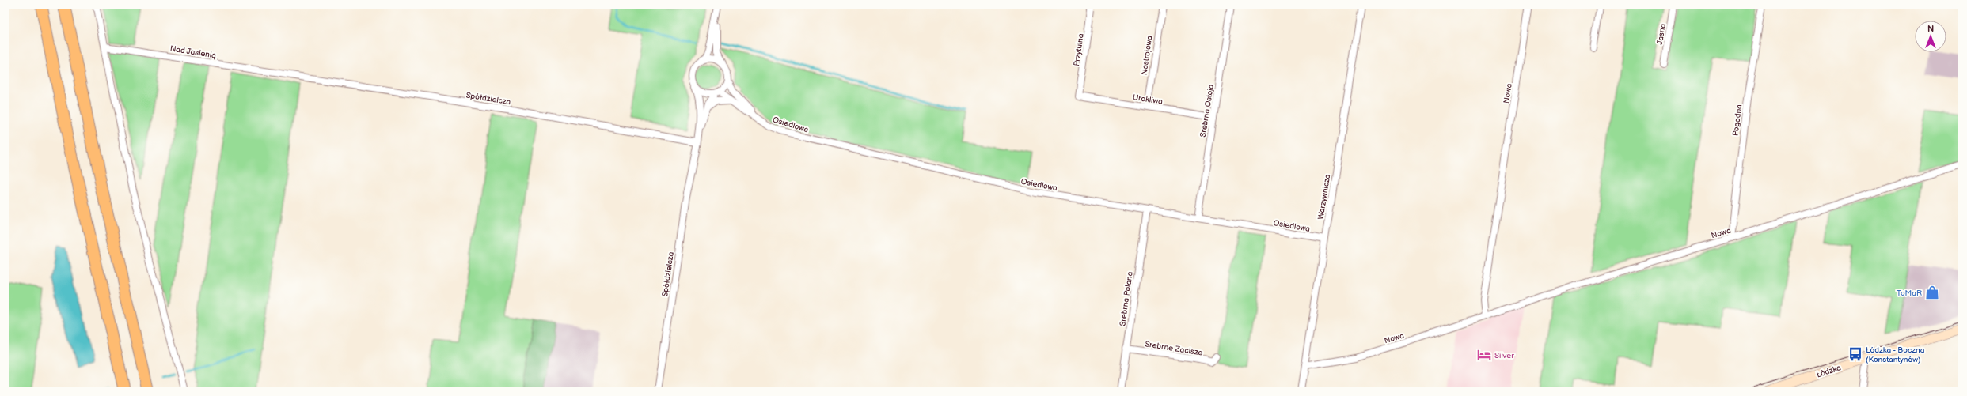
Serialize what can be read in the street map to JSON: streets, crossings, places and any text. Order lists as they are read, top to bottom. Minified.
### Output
{"streets":{"main road":["Łódzka"],"street":["Jasna","Przytulna","Nad Jasienią","Nastrojowa","Nowa","Spółdzielcza","Urokliwa","Srebrna Ostoja","Pogodna","Osiedlowa","Warzywnicza","Srebrna Polana","Srebrne Zacisze"]},"crossings":[["Przytulna","Urokliwa"],["Nad Jasienią","Spółdzielcza"],["Nastrojowa","Urokliwa"],["Nowa","Pogodna"],["Nowa","Warzywnicza"],["Urokliwa","Srebrna Ostoja"],["Srebrna Ostoja","Osiedlowa"],["Osiedlowa","Warzywnicza"],["Osiedlowa","Srebrna Polana"],["Srebrna Polana","Srebrne Zacisze"]],"places":{"shop":["ToMaR"],"bus stop":["Łódzka - Boczna (Konstantynów)"],"hotel":["Silver"]},"north":"top"}
